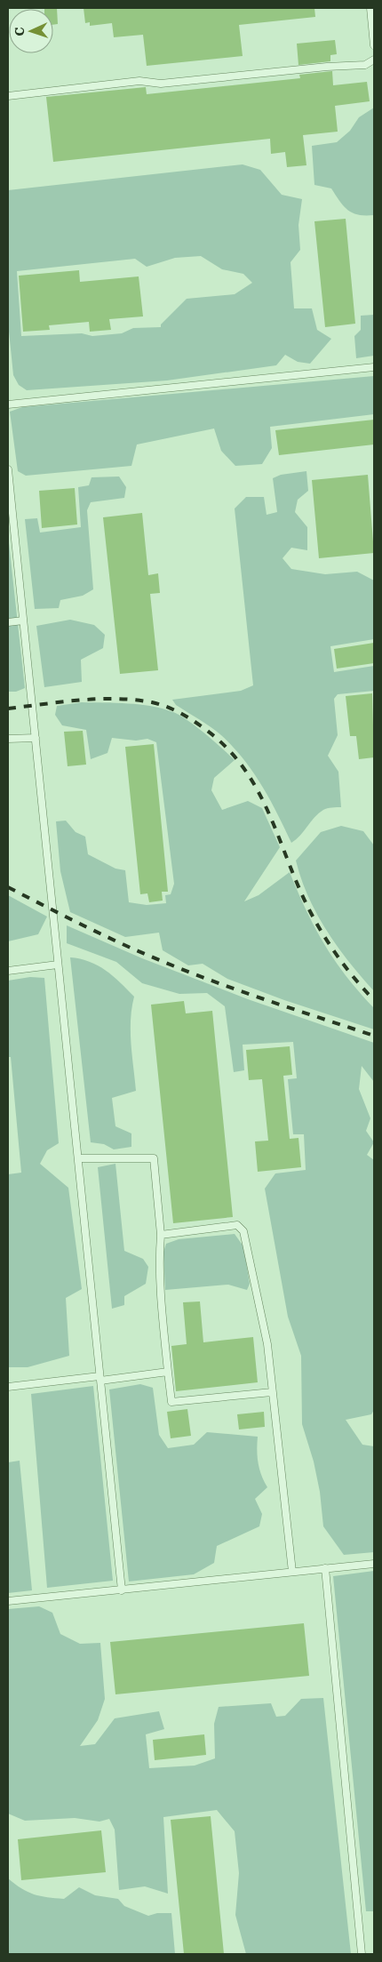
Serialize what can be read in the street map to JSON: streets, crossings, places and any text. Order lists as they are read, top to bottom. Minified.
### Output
{"north":"left"}
